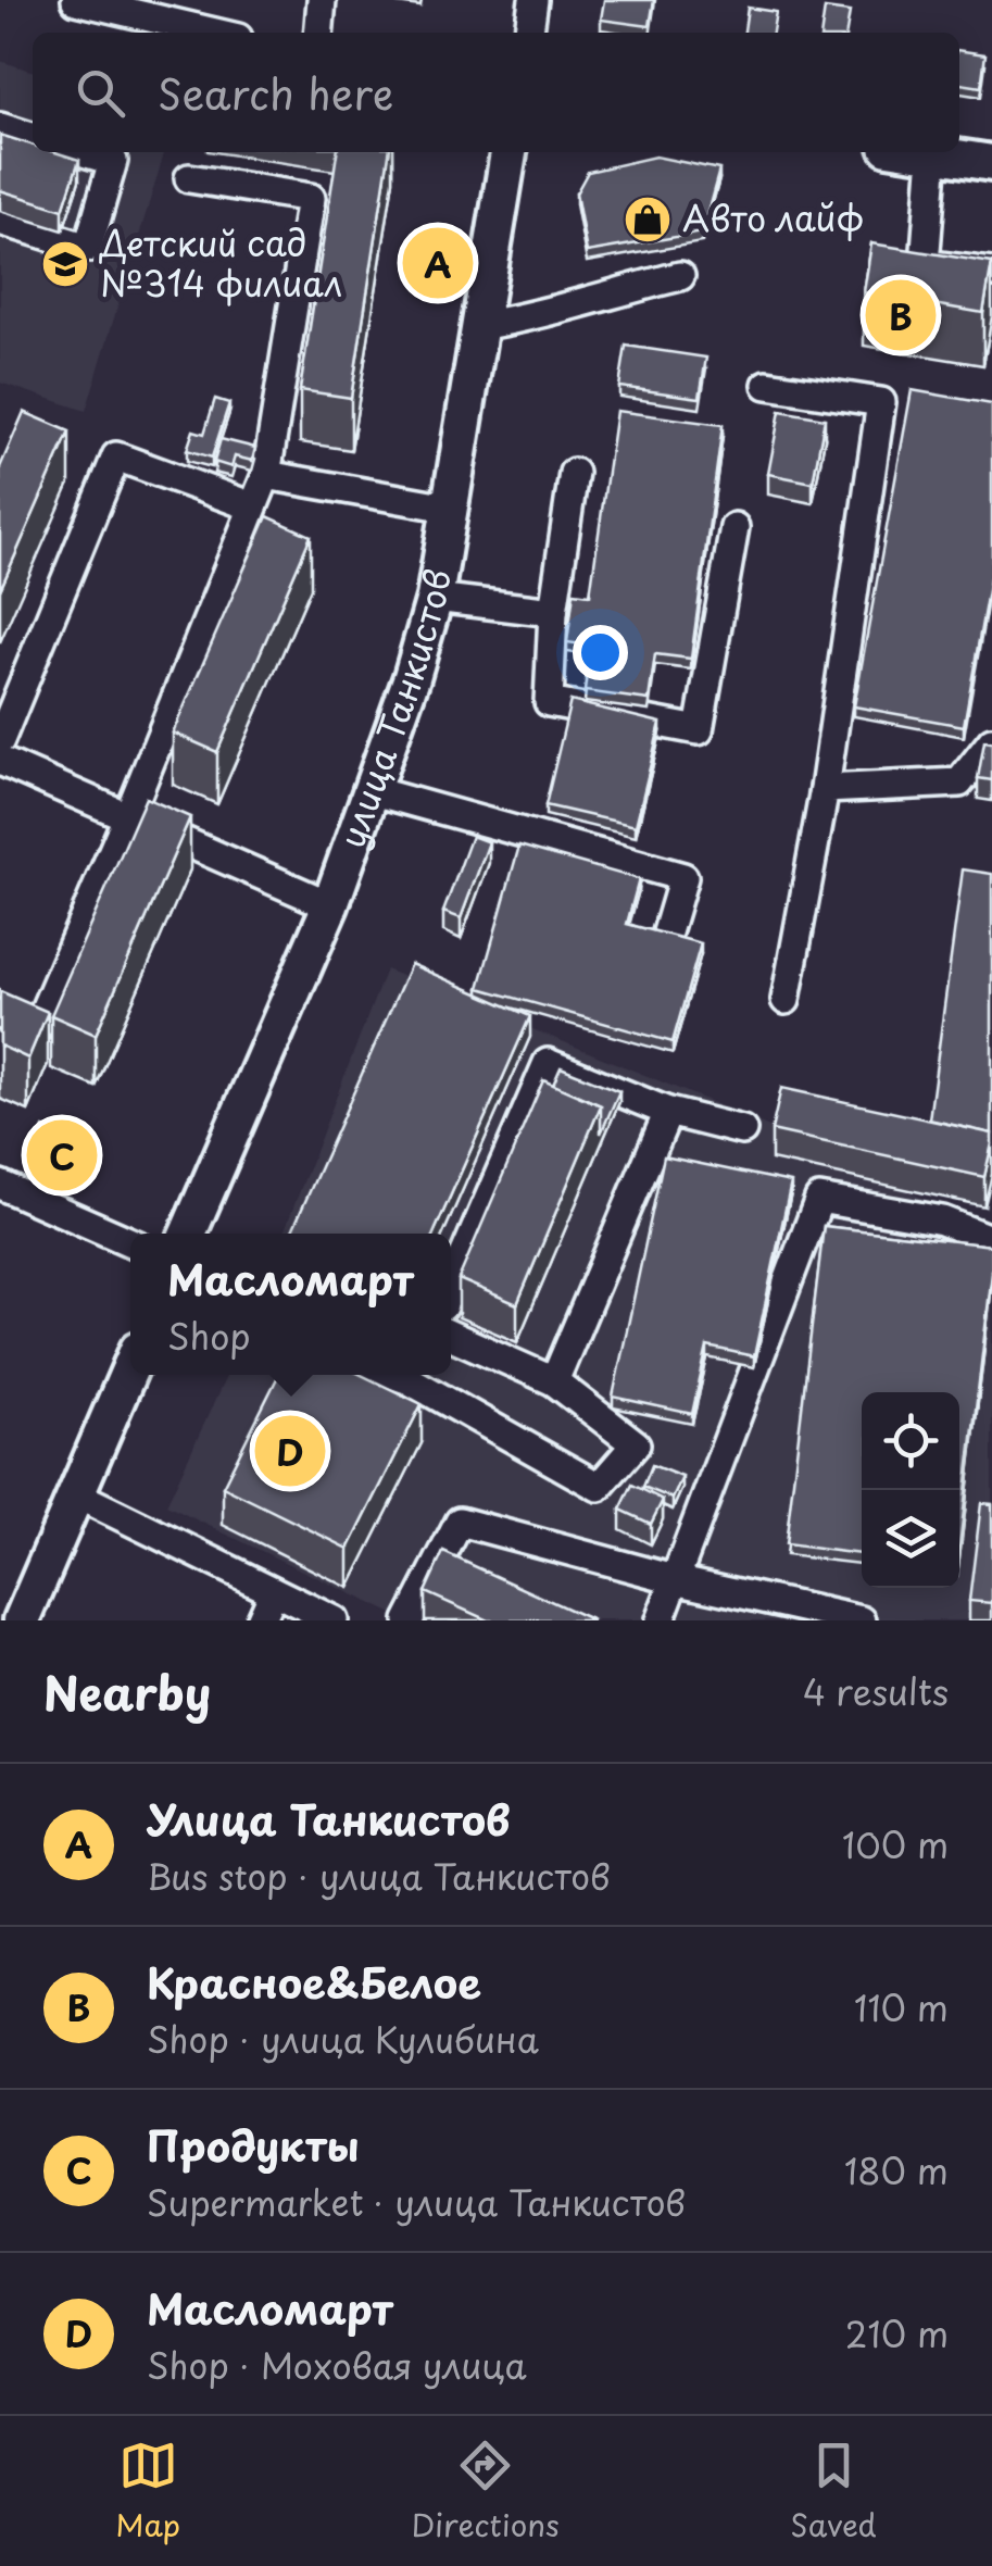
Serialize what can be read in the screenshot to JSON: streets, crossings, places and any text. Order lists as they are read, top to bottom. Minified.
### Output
{"streets":{"main road":["улица Танкистов"]},"places":{"shop":["Авто лайф"],"school or university":["Детский сад №314 филиал"]},"page":{"search":"Search here","pins":["A","B","C","D"],"popup":["Масломарт","Shop"],"heading":["Nearby","4 results"],"list":[{"mark":"A","name":"Улица Танкистов","note":"Bus stop · улица Танкистов","value":"100 m"},{"mark":"B","name":"Красное&Белое","note":"Shop · улица Кулибина","value":"110 m"},{"mark":"C","name":"Продукты","note":"Supermarket · улица Танкистов","value":"180 m"},{"mark":"D","name":"Масломарт","note":"Shop · Моховая улица","value":"210 m"}],"nav":["Map","Directions","Saved"]}}
